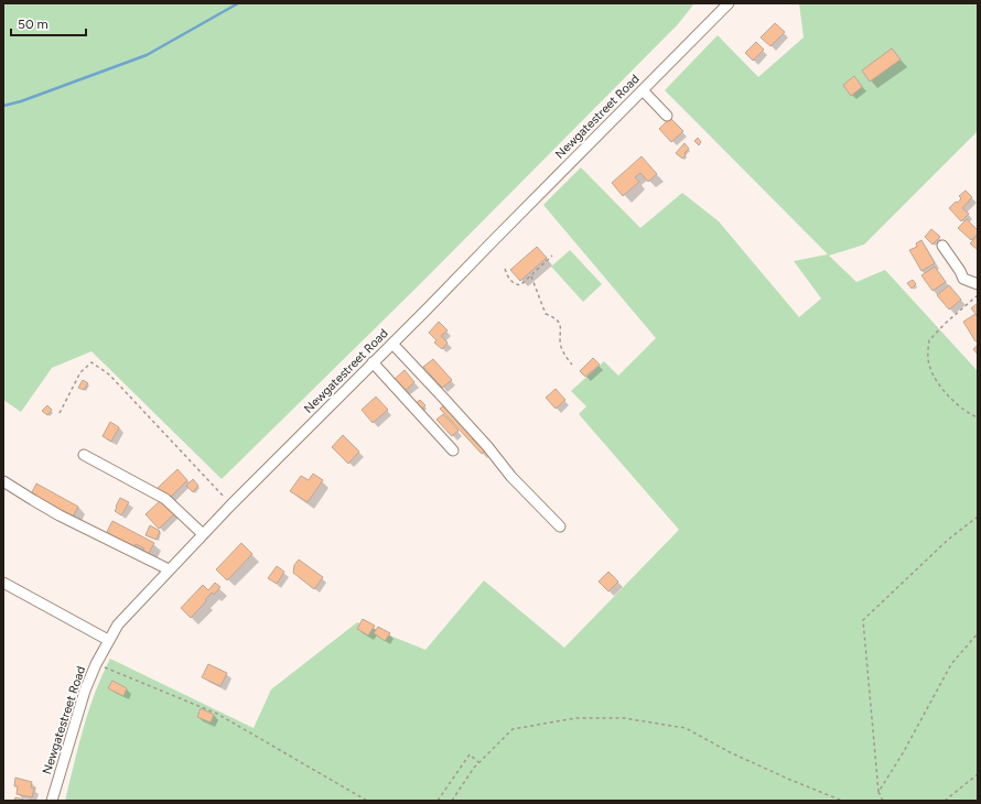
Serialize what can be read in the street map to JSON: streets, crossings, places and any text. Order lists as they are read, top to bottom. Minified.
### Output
{"streets":{"street":["Newgatestreet Road"]},"scale_bar":"50 m"}
